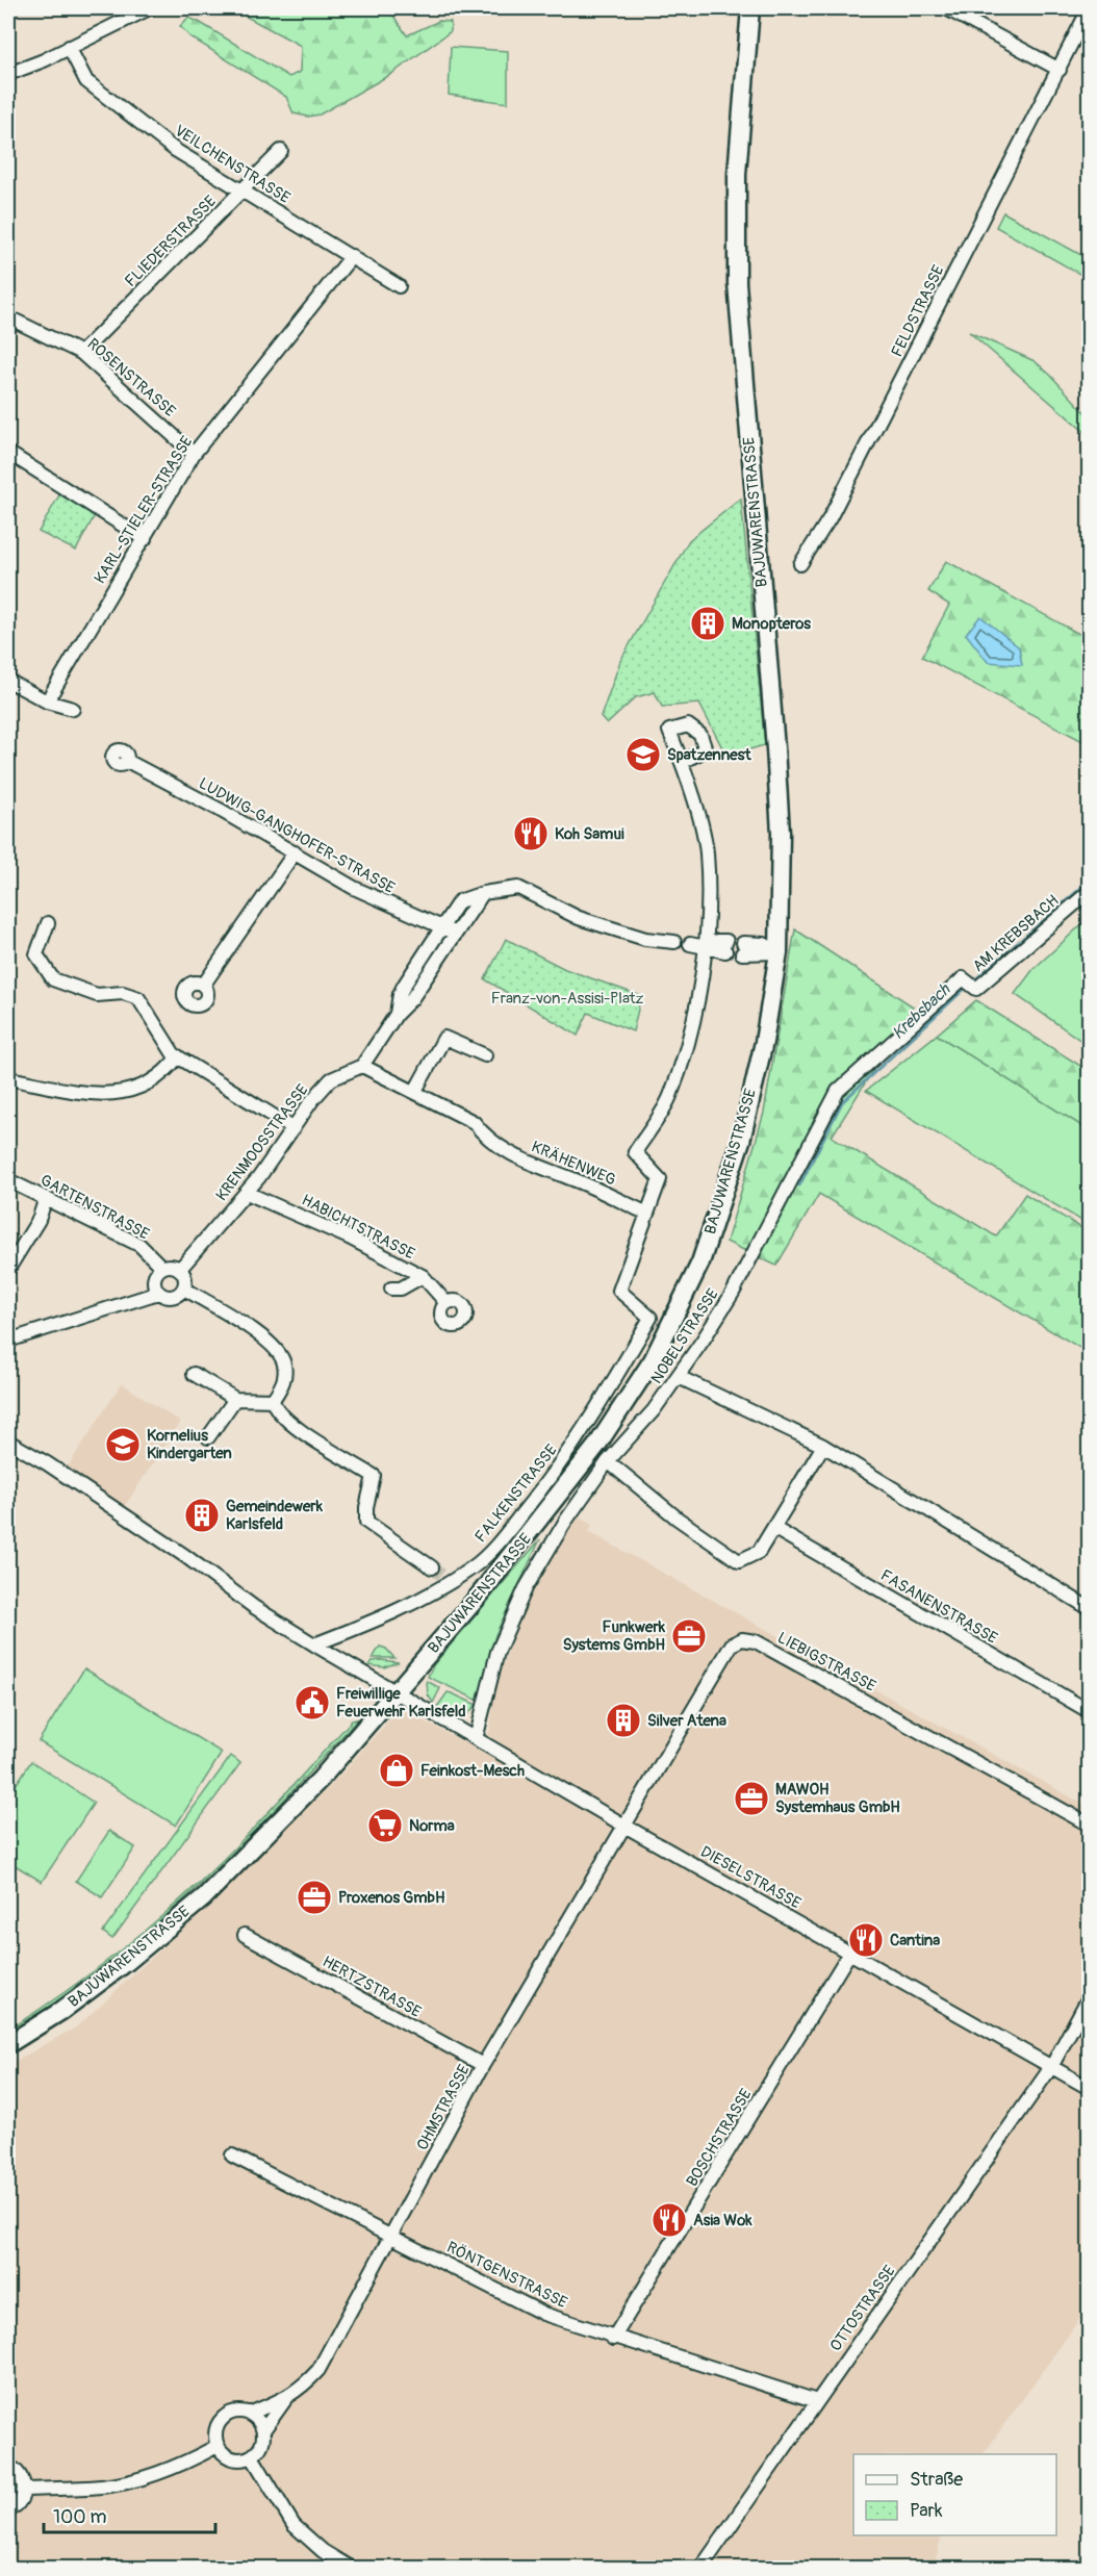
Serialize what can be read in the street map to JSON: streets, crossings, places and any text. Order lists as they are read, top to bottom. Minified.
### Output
{"streets":{"main road":["BAJUWARENSTRASSE"],"street":["VEILCHENSTRASSE","FLIEDERSTRASSE","FELDSTRASSE","ROSENSTRASSE","KARL-STIELER-STRASSE","LUDWIG-GANGHOFER-STRASSE","AM KREBSBACH","KRENMOOSSTRASSE","KRÄHENWEG","GARTENSTRASSE","HABICHTSTRASSE","NOBELSTRASSE","FALKENSTRASSE","FASANENSTRASSE","LIEBIGSTRASSE","DIESELSTRASSE","HERTZSTRASSE","OHMSTRASSE","BOSCHSTRASSE","RÖNTGENSTRASSE","OTTOSTRASSE"]},"crossings":[["VEILCHENSTRASSE","FLIEDERSTRASSE"],["VEILCHENSTRASSE","KARL-STIELER-STRASSE"],["FLIEDERSTRASSE","ROSENSTRASSE"],["ROSENSTRASSE","KARL-STIELER-STRASSE"],["BAJUWARENSTRASSE","DIESELSTRASSE"],["AM KREBSBACH","NOBELSTRASSE"],["KRENMOOSSTRASSE","KRÄHENWEG"],["KRENMOOSSTRASSE","GARTENSTRASSE"],["KRENMOOSSTRASSE","HABICHTSTRASSE"],["KRÄHENWEG","FALKENSTRASSE"],["NOBELSTRASSE","DIESELSTRASSE"],["LIEBIGSTRASSE","DIESELSTRASSE"],["LIEBIGSTRASSE","OHMSTRASSE"],["DIESELSTRASSE","OHMSTRASSE"],["DIESELSTRASSE","BOSCHSTRASSE"],["DIESELSTRASSE","OTTOSTRASSE"],["HERTZSTRASSE","OHMSTRASSE"],["OHMSTRASSE","RÖNTGENSTRASSE"],["BOSCHSTRASSE","RÖNTGENSTRASSE"],["RÖNTGENSTRASSE","OTTOSTRASSE"]],"water":["Krebsbach"],"parks":["Franz-von-Assisi-Platz"],"places":{"building":["Monopteros","Gemeindewerk Karlsfeld","Silver Atena"],"school or university":["Spatzennest","Kornelius Kindergarten"],"restaurant":["Koh Samui","Cantina","Asia Wok"],"office":["Funkwerk Systems GmbH","MAWOH Systemhaus GmbH","Proxenos GmbH"],"public building":["Freiwillige Feuerwehr Karlsfeld"],"shop":["Feinkost-Mesch"],"supermarket":["Norma"]},"legend":["Straße","Park"],"scale_bar":"100 m"}
